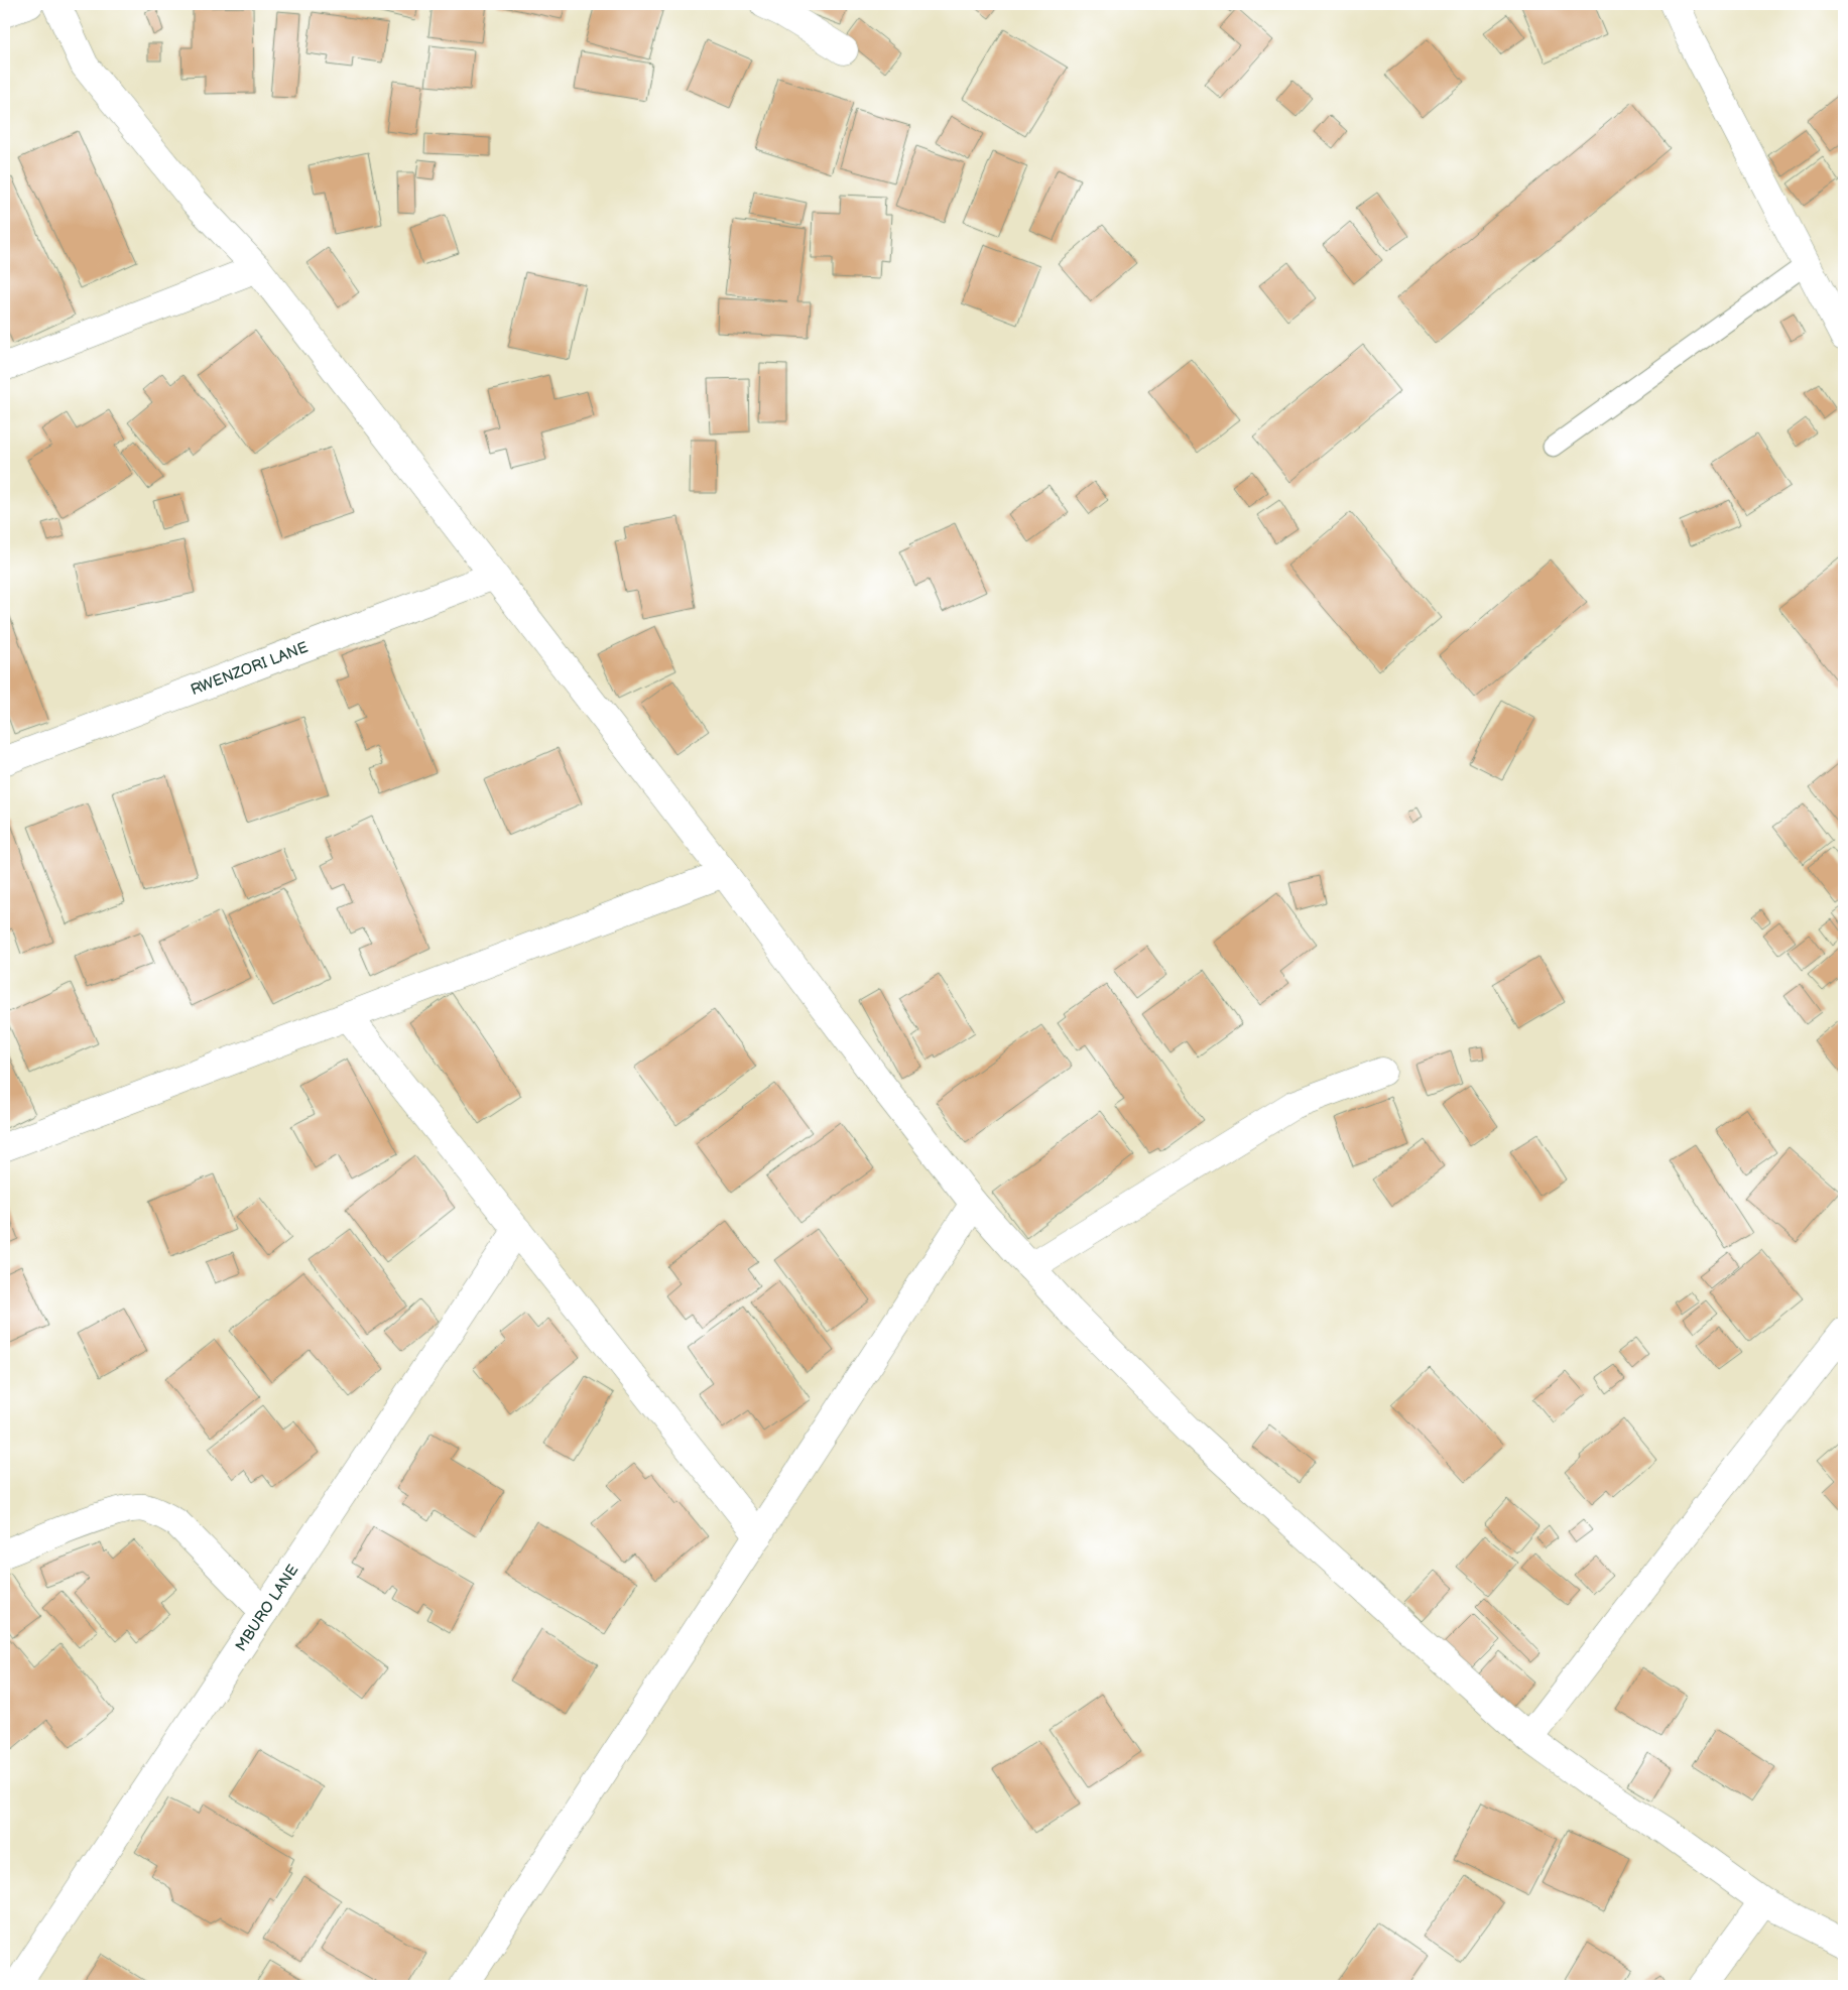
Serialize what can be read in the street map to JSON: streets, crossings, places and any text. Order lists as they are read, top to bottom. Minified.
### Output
{"streets":{"street":["RWENZORI LANE","MBURO LANE"]}}
